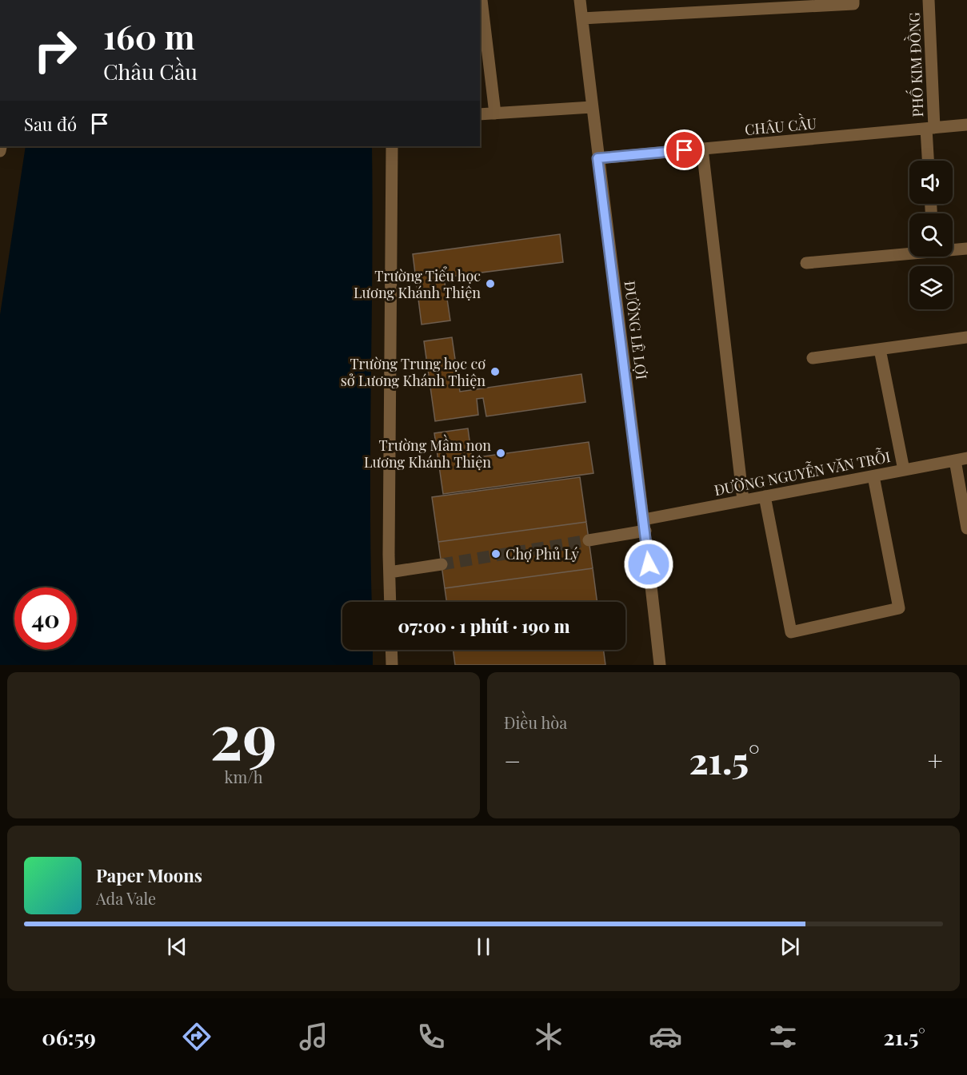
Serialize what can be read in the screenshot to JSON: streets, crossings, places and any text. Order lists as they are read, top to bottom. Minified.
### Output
{"streets":{"street":["PHỐ KIM ĐỒNG","CHÂU CẦU","ĐƯỜNG LÊ LỢI","ĐƯỜNG NGUYỄN VĂN TRỖI"]},"crossings":[["PHỐ KIM ĐỒNG","CHÂU CẦU"],["CHÂU CẦU","ĐƯỜNG LÊ LỢI"],["ĐƯỜNG LÊ LỢI","ĐƯỜNG NGUYỄN VĂN TRỖI"]],"places":["Trường Tiểu học Lương Khánh Thiện","Trường Trung học cơ sở Lương Khánh Thiện","Trường Mầm non Lương Khánh Thiện","Chợ Phủ Lý"],"page":{"turn":["160 m","Châu Cầu"],"then":"Sau đó","limit":"40","trip":"07:00 · 1 phút · 190 m","tile":[["29","km/h"],"Điều hòa"],"heat":["−","21.5°","+"],"song":["Paper Moons","Ada Vale"],"tabs":["06:59","21.5°"]}}
